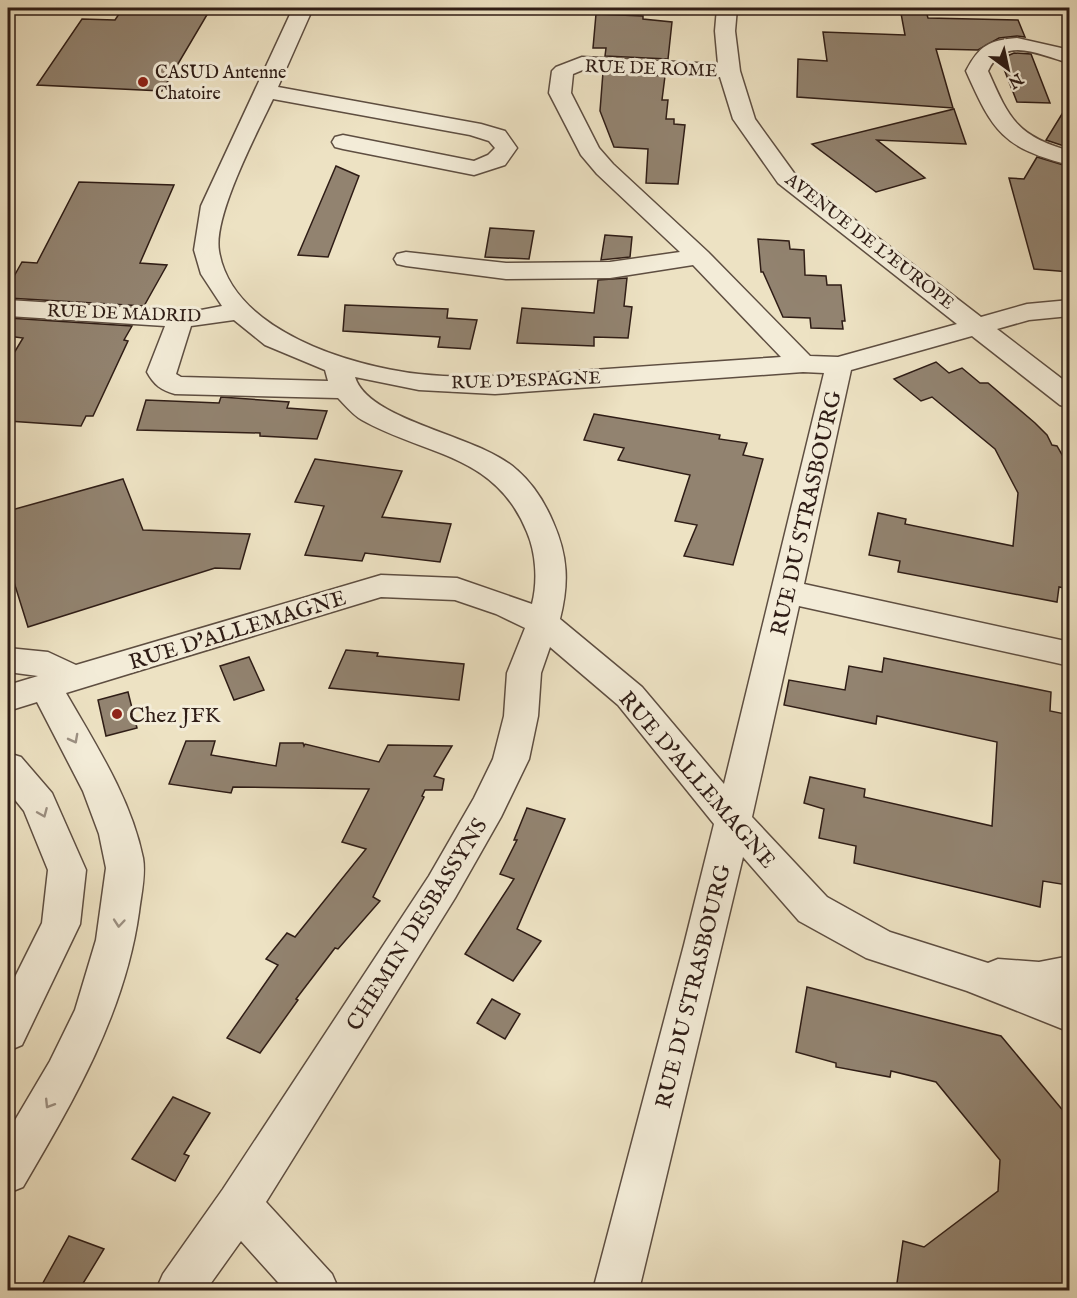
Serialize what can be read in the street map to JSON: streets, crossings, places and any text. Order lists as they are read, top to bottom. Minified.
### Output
{"streets":{"street":["RUE DE ROME","AVENUE DE L'EUROPE","RUE DE MADRID","RUE D'ESPAGNE","RUE DU STRASBOURG","RUE D'ALLEMAGNE","CHEMIN DESBASSYNS"]},"crossings":[["RUE DE ROME","AVENUE DE L'EUROPE"],["RUE DE ROME","RUE D'ESPAGNE"],["AVENUE DE L'EUROPE","RUE D'ESPAGNE"],["RUE DE MADRID","RUE D'ESPAGNE"],["RUE D'ESPAGNE","RUE DU STRASBOURG"],["RUE D'ESPAGNE","CHEMIN DESBASSYNS"],["RUE DU STRASBOURG","RUE D'ALLEMAGNE"],["RUE D'ALLEMAGNE","CHEMIN DESBASSYNS"]],"places":["CASUD Antenne Chatoire","Chez JFK"],"north":"bottom right"}
